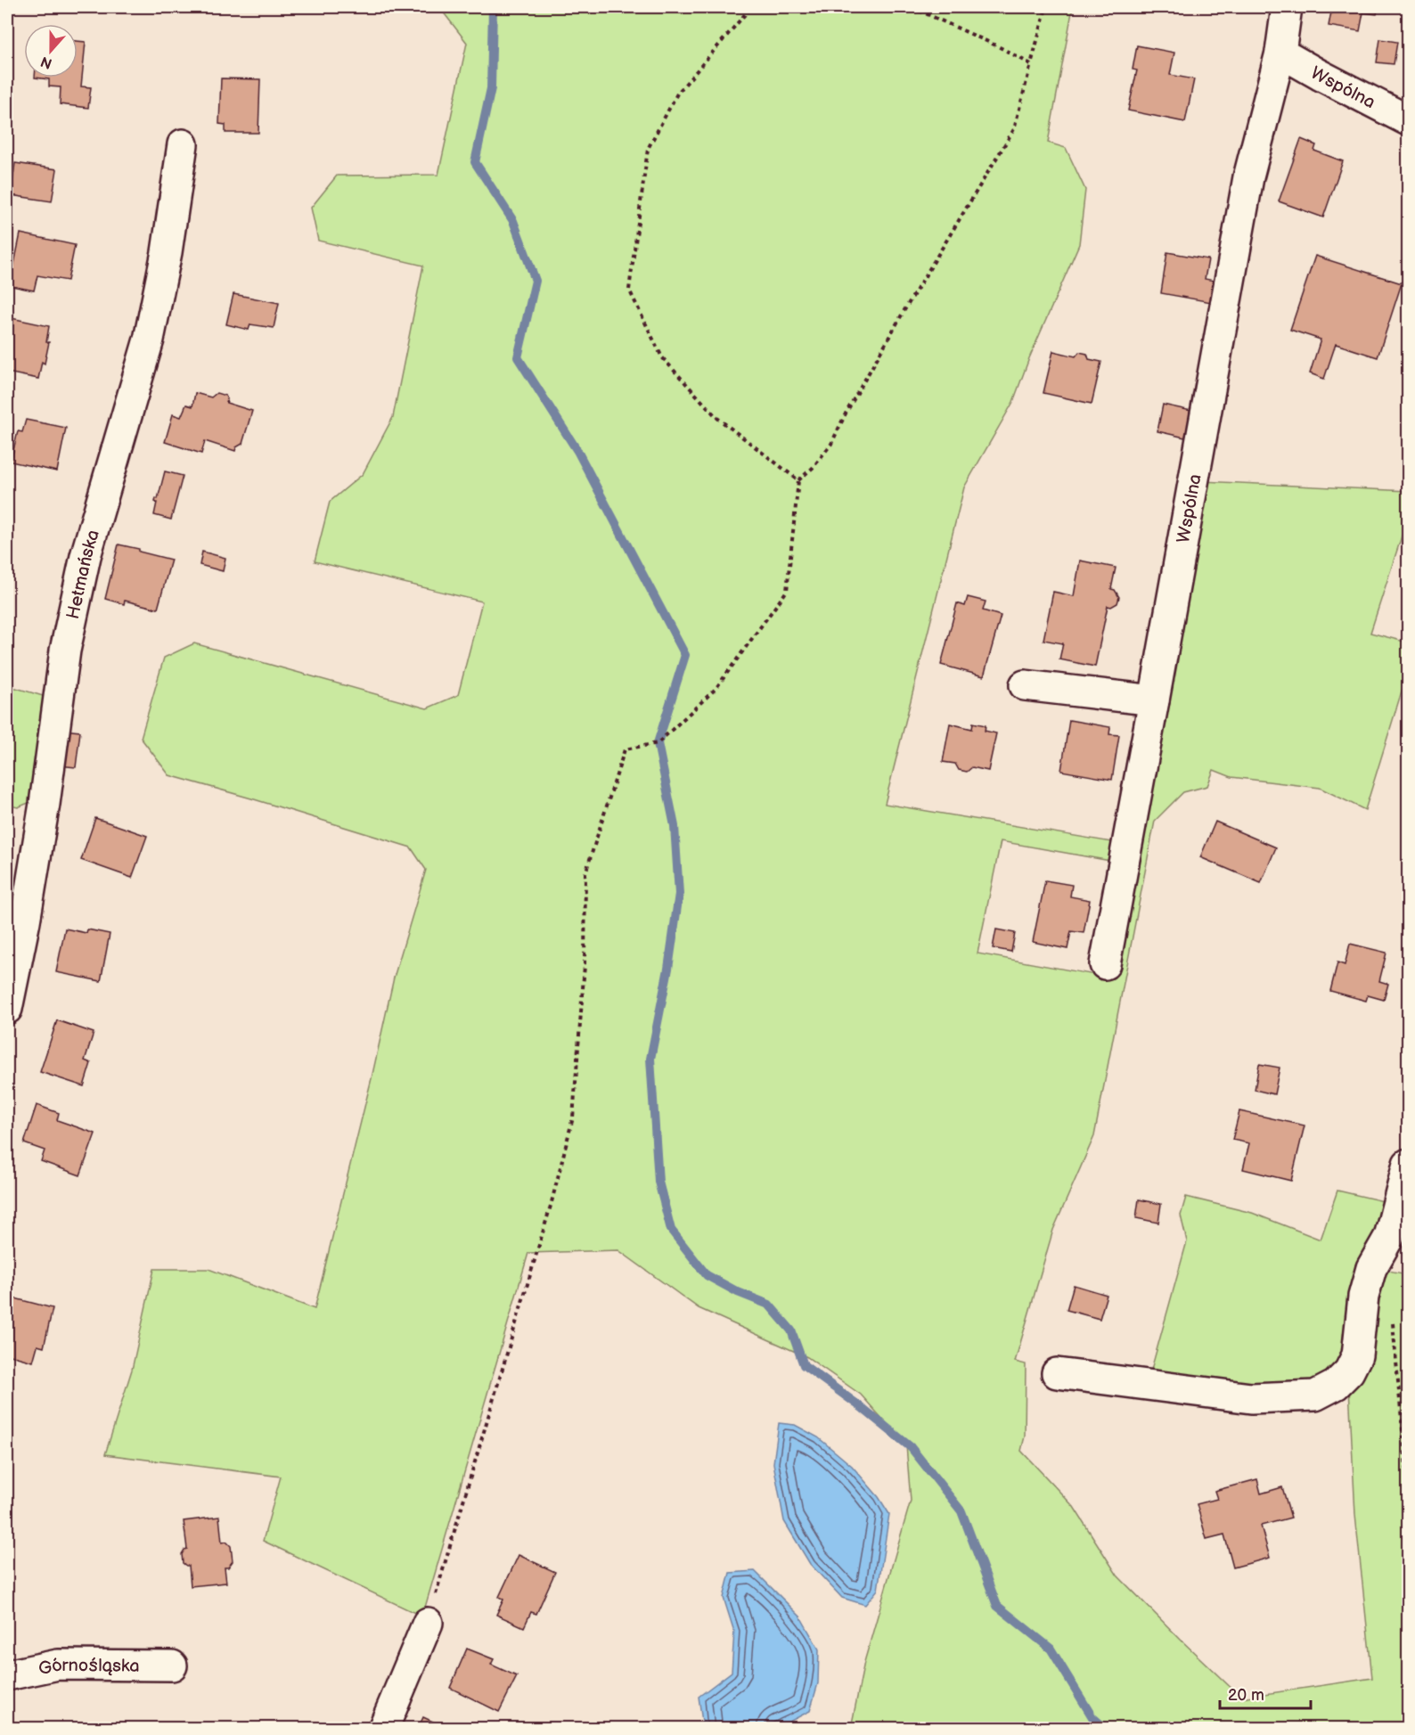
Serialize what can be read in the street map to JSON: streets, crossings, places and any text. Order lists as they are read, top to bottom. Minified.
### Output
{"streets":{"street":["Wspólna","Hetmańska","Górnośląska"]},"scale_bar":"20 m","north":"bottom"}
